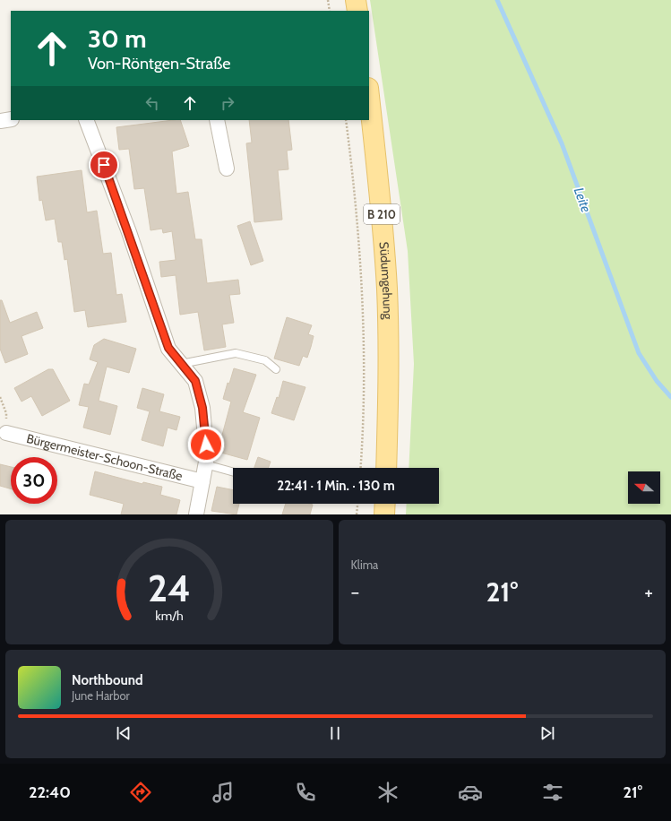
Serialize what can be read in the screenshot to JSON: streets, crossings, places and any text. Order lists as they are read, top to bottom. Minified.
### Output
{"streets":{"main road":["B 210","Südumgehung"],"street":["Bürgermeister-Schoon-Straße"]},"water":["Leite"],"north":"left","page":{"turn":["30 m","Von-Röntgen-Straße"],"limit":"30","trip":"22:41 · 1 Min. · 130 m","tile":"Klima","heat":["−","21°","+"],"song":["Northbound","June Harbor"],"tabs":["22:40","21°"],"gauge":["24","km/h"]}}
